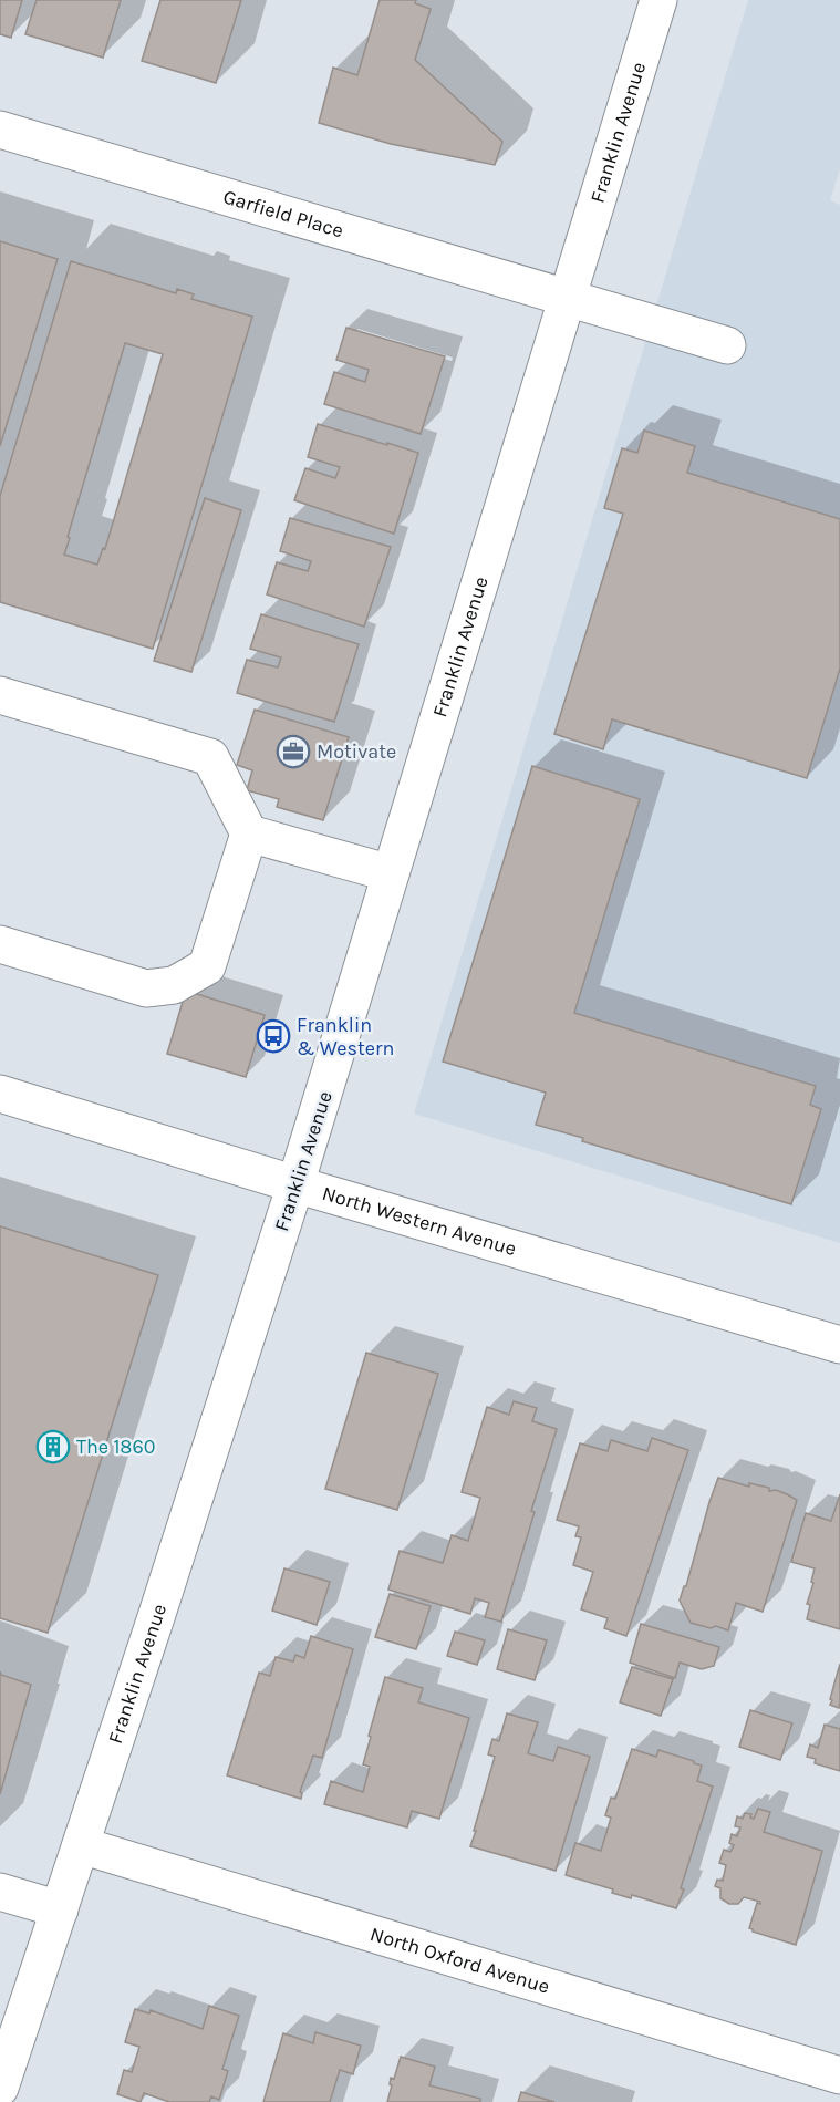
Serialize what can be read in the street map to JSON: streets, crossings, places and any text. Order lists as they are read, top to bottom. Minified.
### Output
{"streets":{"street":["Franklin Avenue","Garfield Place","North Western Avenue","North Oxford Avenue"]},"crossings":[["Franklin Avenue","Garfield Place"],["Franklin Avenue","North Western Avenue"],["Franklin Avenue","North Oxford Avenue"]],"places":{"office":["Motivate"],"bus stop":["Franklin & Western"],"building":["The 1860"]}}
